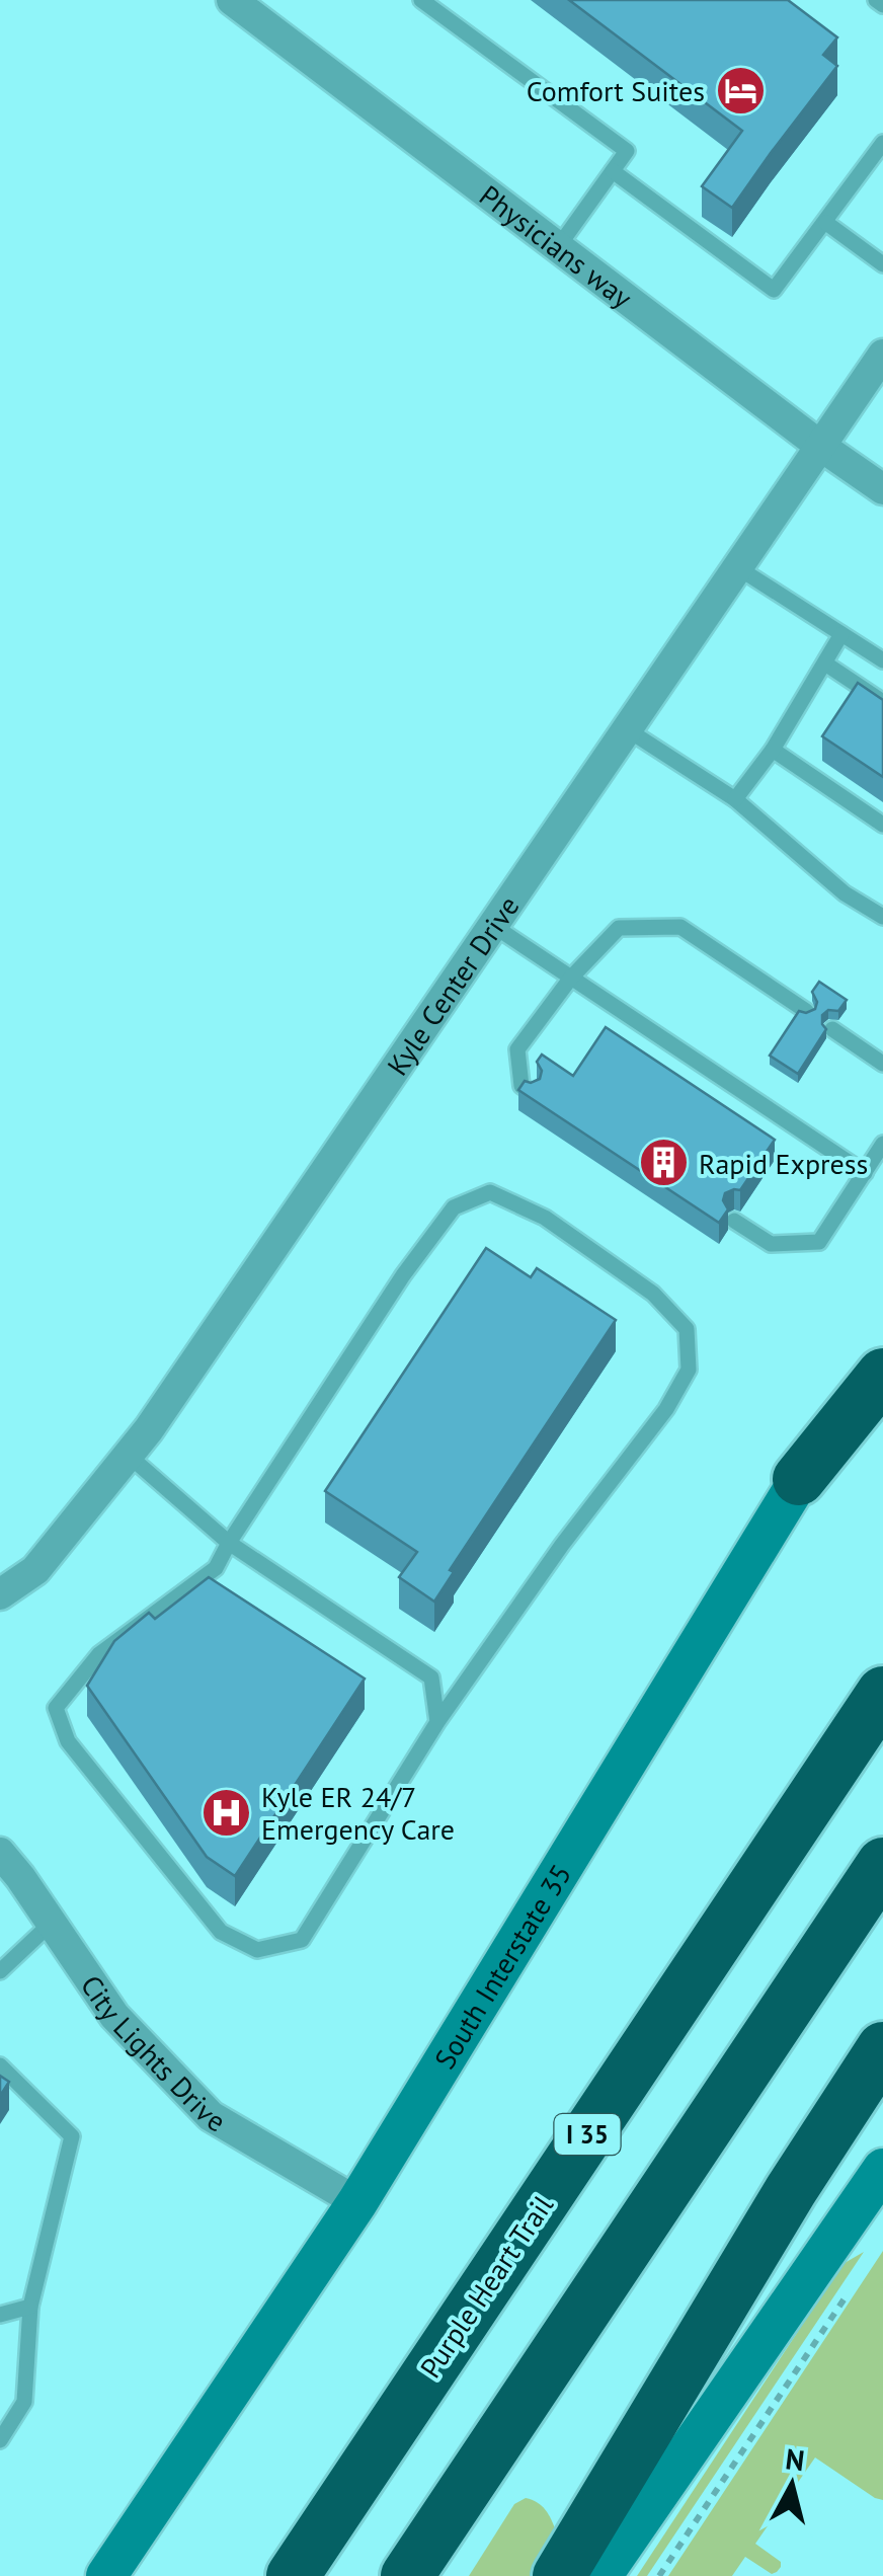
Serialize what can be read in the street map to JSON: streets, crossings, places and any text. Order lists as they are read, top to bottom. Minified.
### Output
{"streets":{"highway":["I 35","Purple Heart Trail"],"main road":["South Interstate 35"],"street":["Physicians way","Kyle Center Drive","City Lights Drive"]},"crossings":[["Physicians way","Kyle Center Drive"],["South Interstate 35","City Lights Drive"]],"places":{"hotel":["Comfort Suites"],"building":["Rapid Express"],"hospital":["Kyle ER 24/7 Emergency Care"]},"north":"top"}
